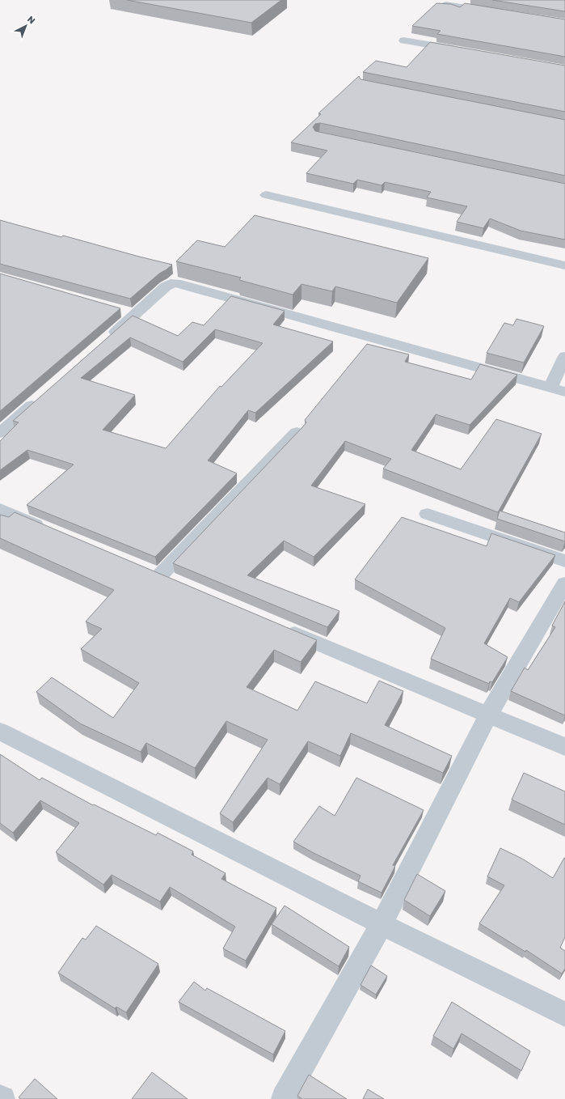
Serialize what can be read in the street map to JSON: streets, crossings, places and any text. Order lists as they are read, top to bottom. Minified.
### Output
{"north":"top right"}
